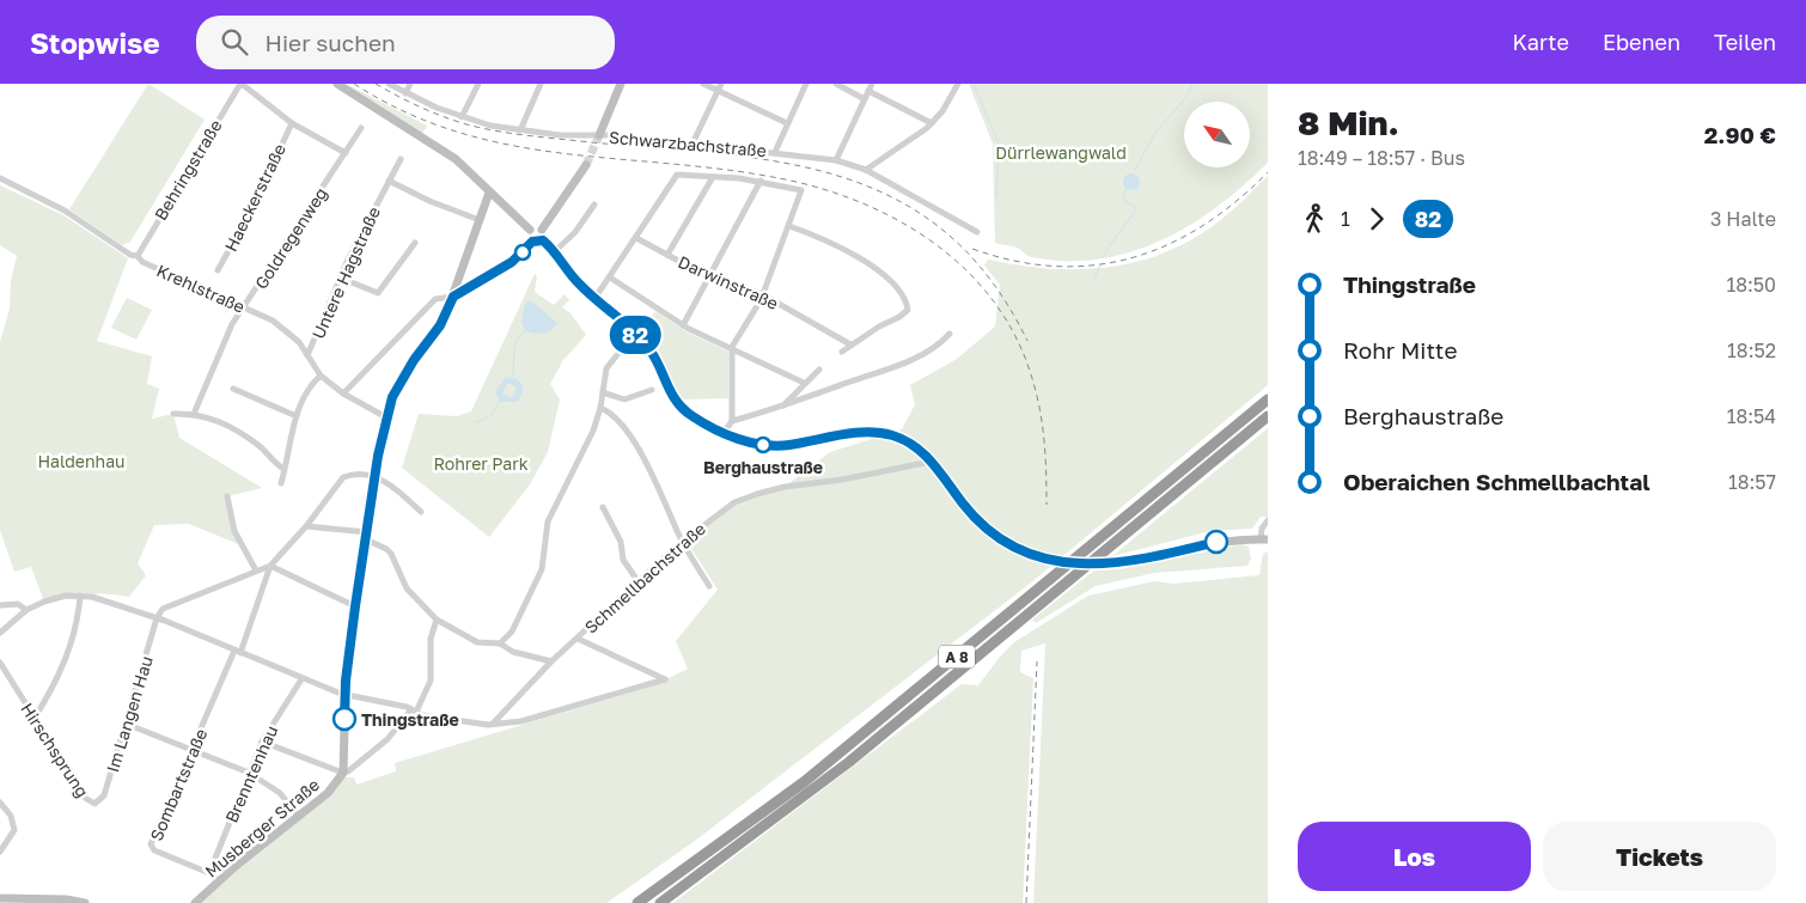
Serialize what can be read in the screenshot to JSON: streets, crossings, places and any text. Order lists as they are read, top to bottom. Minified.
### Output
{"streets":{"highway":["A 8"],"main road":["Musberger Straße"],"street":["Schwarzbachstraße","Behringstraße","Haeckerstraße","Goldregenweg","Untere Hagstraße","Darwinstraße","Krehlstraße","Schmellbachstraße","Im Langen Hau","Hirschsprung","Brenntenhau","Sombartstraße"]},"crossings":[["Behringstraße","Krehlstraße"],["Goldregenweg","Krehlstraße"],["Untere Hagstraße","Krehlstraße"],["Im Langen Hau","Hirschsprung"],["Brenntenhau","Sombartstraße"],["Sombartstraße","Musberger Straße"]],"parks":["Dürrlewangwald","Haldenhau","Rohrer Park"],"places":["Berghaustraße","Thingstraße"],"lines":["bus line 82"],"north":"top left","page":{"header":"Stopwise","search":"Hier suchen","nav":["Karte","Ebenen","Teilen"],"on_map":"82","heading":["8 Min.","18:49 – 18:57 · Bus","2.90 €"],"legs":["1","82","3 Halte"],"list":[{"name":"Thingstraße","value":"18:50"},{"name":"Rohr Mitte","value":"18:52"},{"name":"Berghaustraße","value":"18:54"},{"name":"Oberaichen Schmellbachtal","value":"18:57"}],"buttons":["Los","Tickets"]}}
